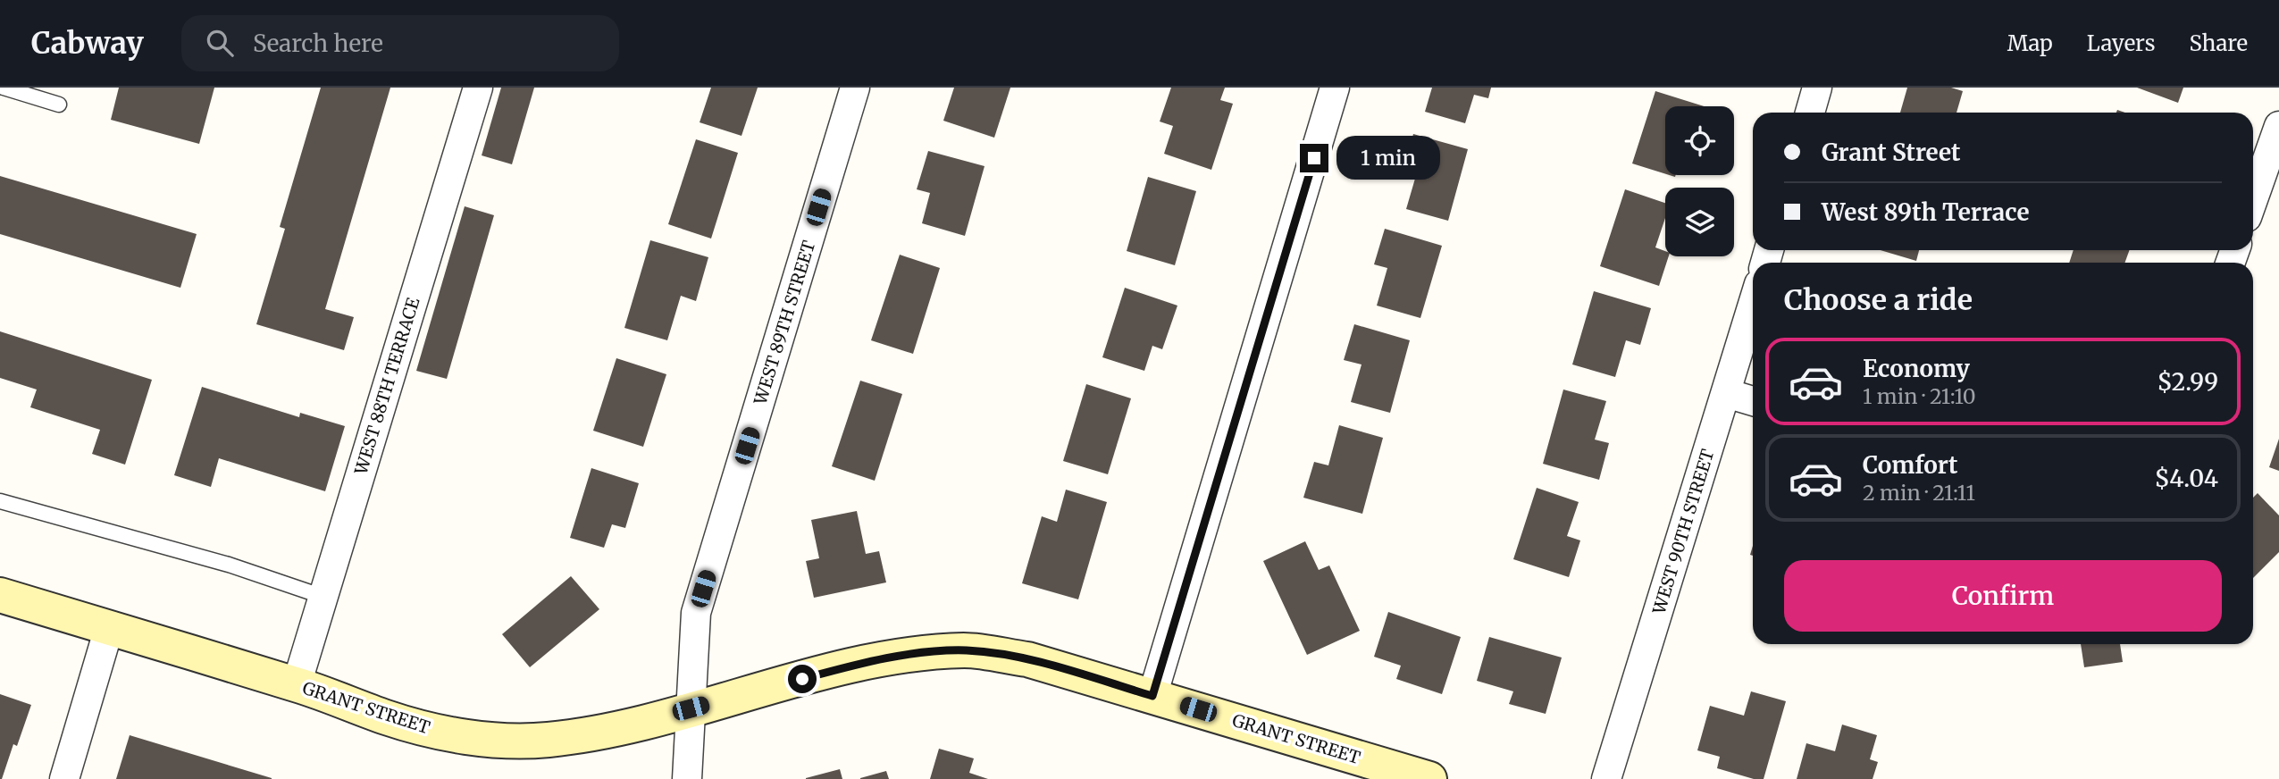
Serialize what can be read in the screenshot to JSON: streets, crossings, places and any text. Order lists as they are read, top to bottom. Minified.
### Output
{"streets":{"street":["WEST 89TH STREET","WEST 88TH TERRACE","WEST 90TH STREET","GRANT STREET"]},"crossings":[["WEST 89TH STREET","GRANT STREET"],["WEST 88TH TERRACE","GRANT STREET"]],"page":{"header":"Cabway","search":"Search here","nav":["Map","Layers","Share"],"banner":["Grant Street","West 89th Terrace"],"bubble":"1 min","heading":"Choose a ride","list":[{"name":"Economy","note":"1 min · 21:10","value":"$2.99"},{"name":"Comfort","note":"2 min · 21:11","value":"$4.04"}],"buttons":"Confirm"}}
